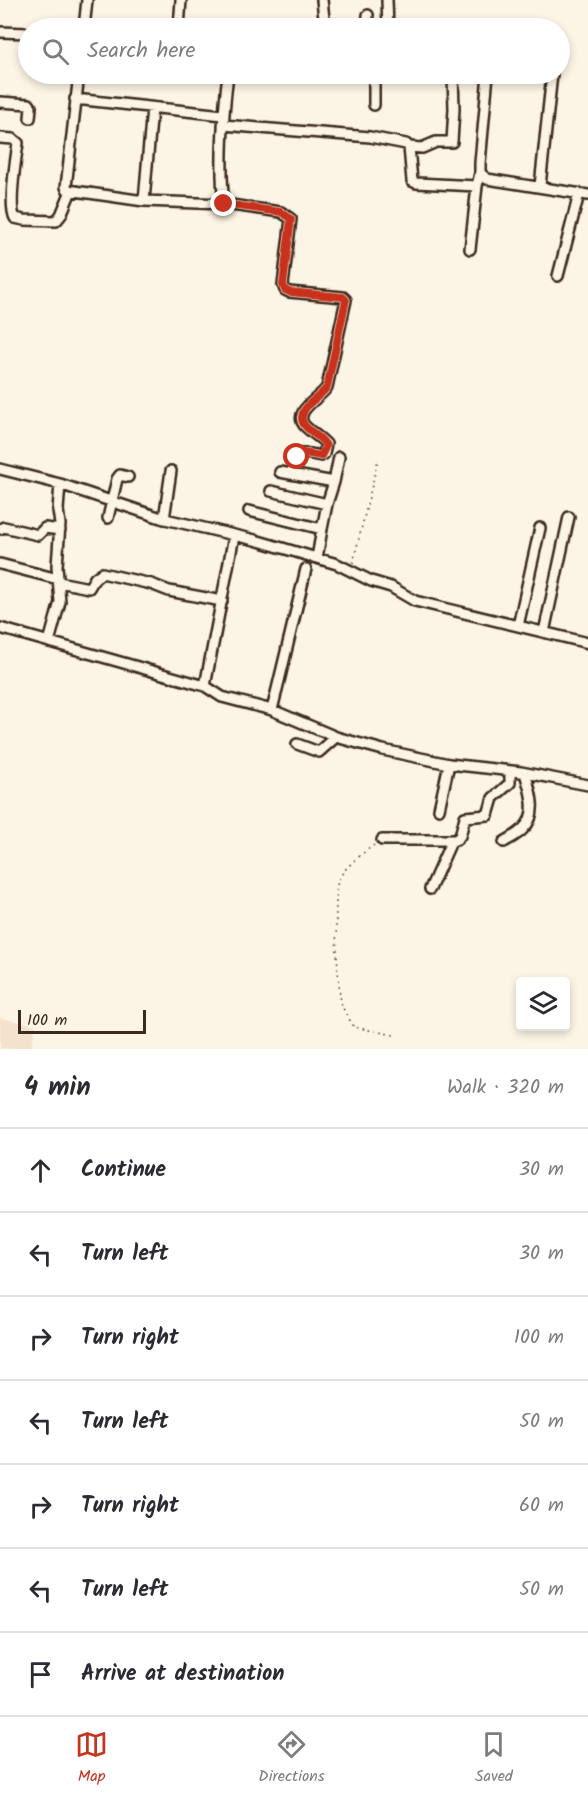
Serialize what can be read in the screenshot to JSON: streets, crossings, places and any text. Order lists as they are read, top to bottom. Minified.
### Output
{"scale_bar":"100 m","page":{"search":"Search here","scale":"100 m","heading":["4 min","Walk · 320 m"],"list":[["Continue","30 m"],["Turn left","30 m"],["Turn right","100 m"],["Turn left","50 m"],["Turn right","60 m"],["Turn left","50 m"],"Arrive at destination"],"nav":["Map","Directions","Saved"]}}
